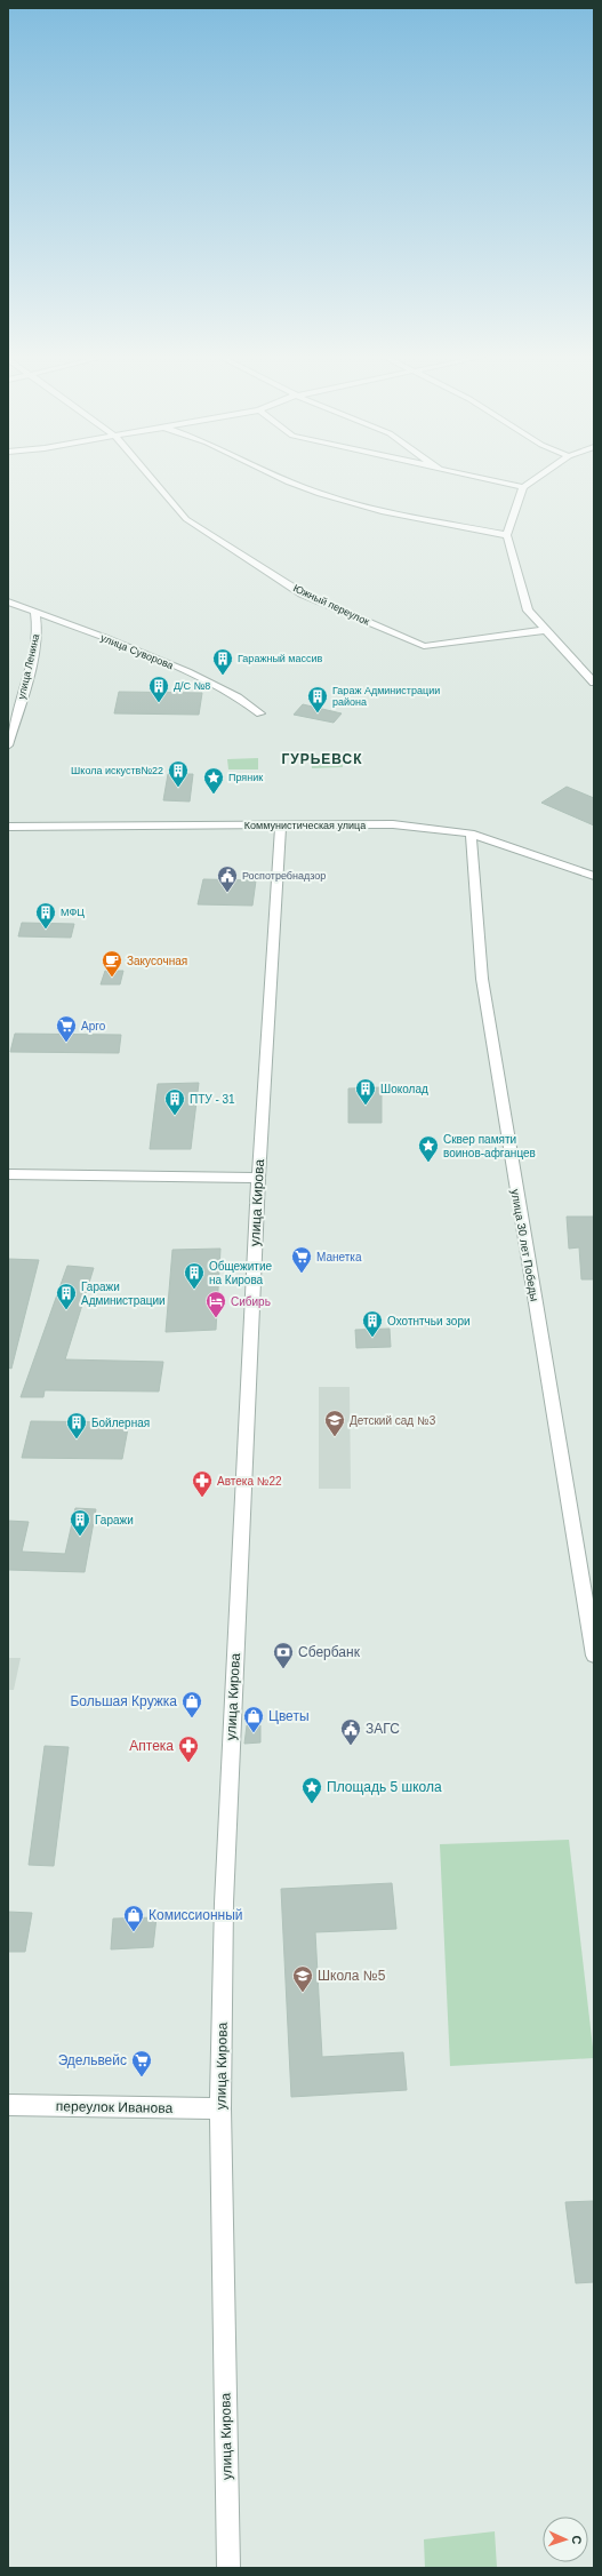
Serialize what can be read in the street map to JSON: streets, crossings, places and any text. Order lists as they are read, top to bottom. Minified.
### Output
{"streets":{"street":["Южный переулок","улица Суворова","улица Ленина","Коммунистическая улица","улица Кирова","улица 30 лет Победы","переулок Иванова"]},"crossings":[["улица Суворова","улица Ленина"],["Коммунистическая улица","улица Кирова"],["Коммунистическая улица","улица 30 лет Победы"],["улица Кирова","переулок Иванова"]],"districts":["ГУРЬЕВСК"],"places":{"building":["Гаражный массив","Д/С №8","Гараж Администрации района","Школа искуств№22","МФЦ","Шоколад","ПТУ - 31","Общежитие на Кирова","Гаражи Администрации","Охотнтчьи зори","Бойлерная","Гаражи"],"place":["Пряник","Сквер памяти воинов-афганцев","Площадь 5 школа"],"public building":["Роспотребнадзор","ЗАГС"],"cafe":["Закусочная"],"supermarket":["Арго","Манетка","Эдельвейс"],"hotel":["Сибирь"],"school or university":["Детский сад №3","Школа №5"],"pharmacy":["Автека №22","Аптека"],"bank":["Сбербанк"],"shop":["Большая Кружка","Цветы","Комиссионный"]},"north":"right"}
